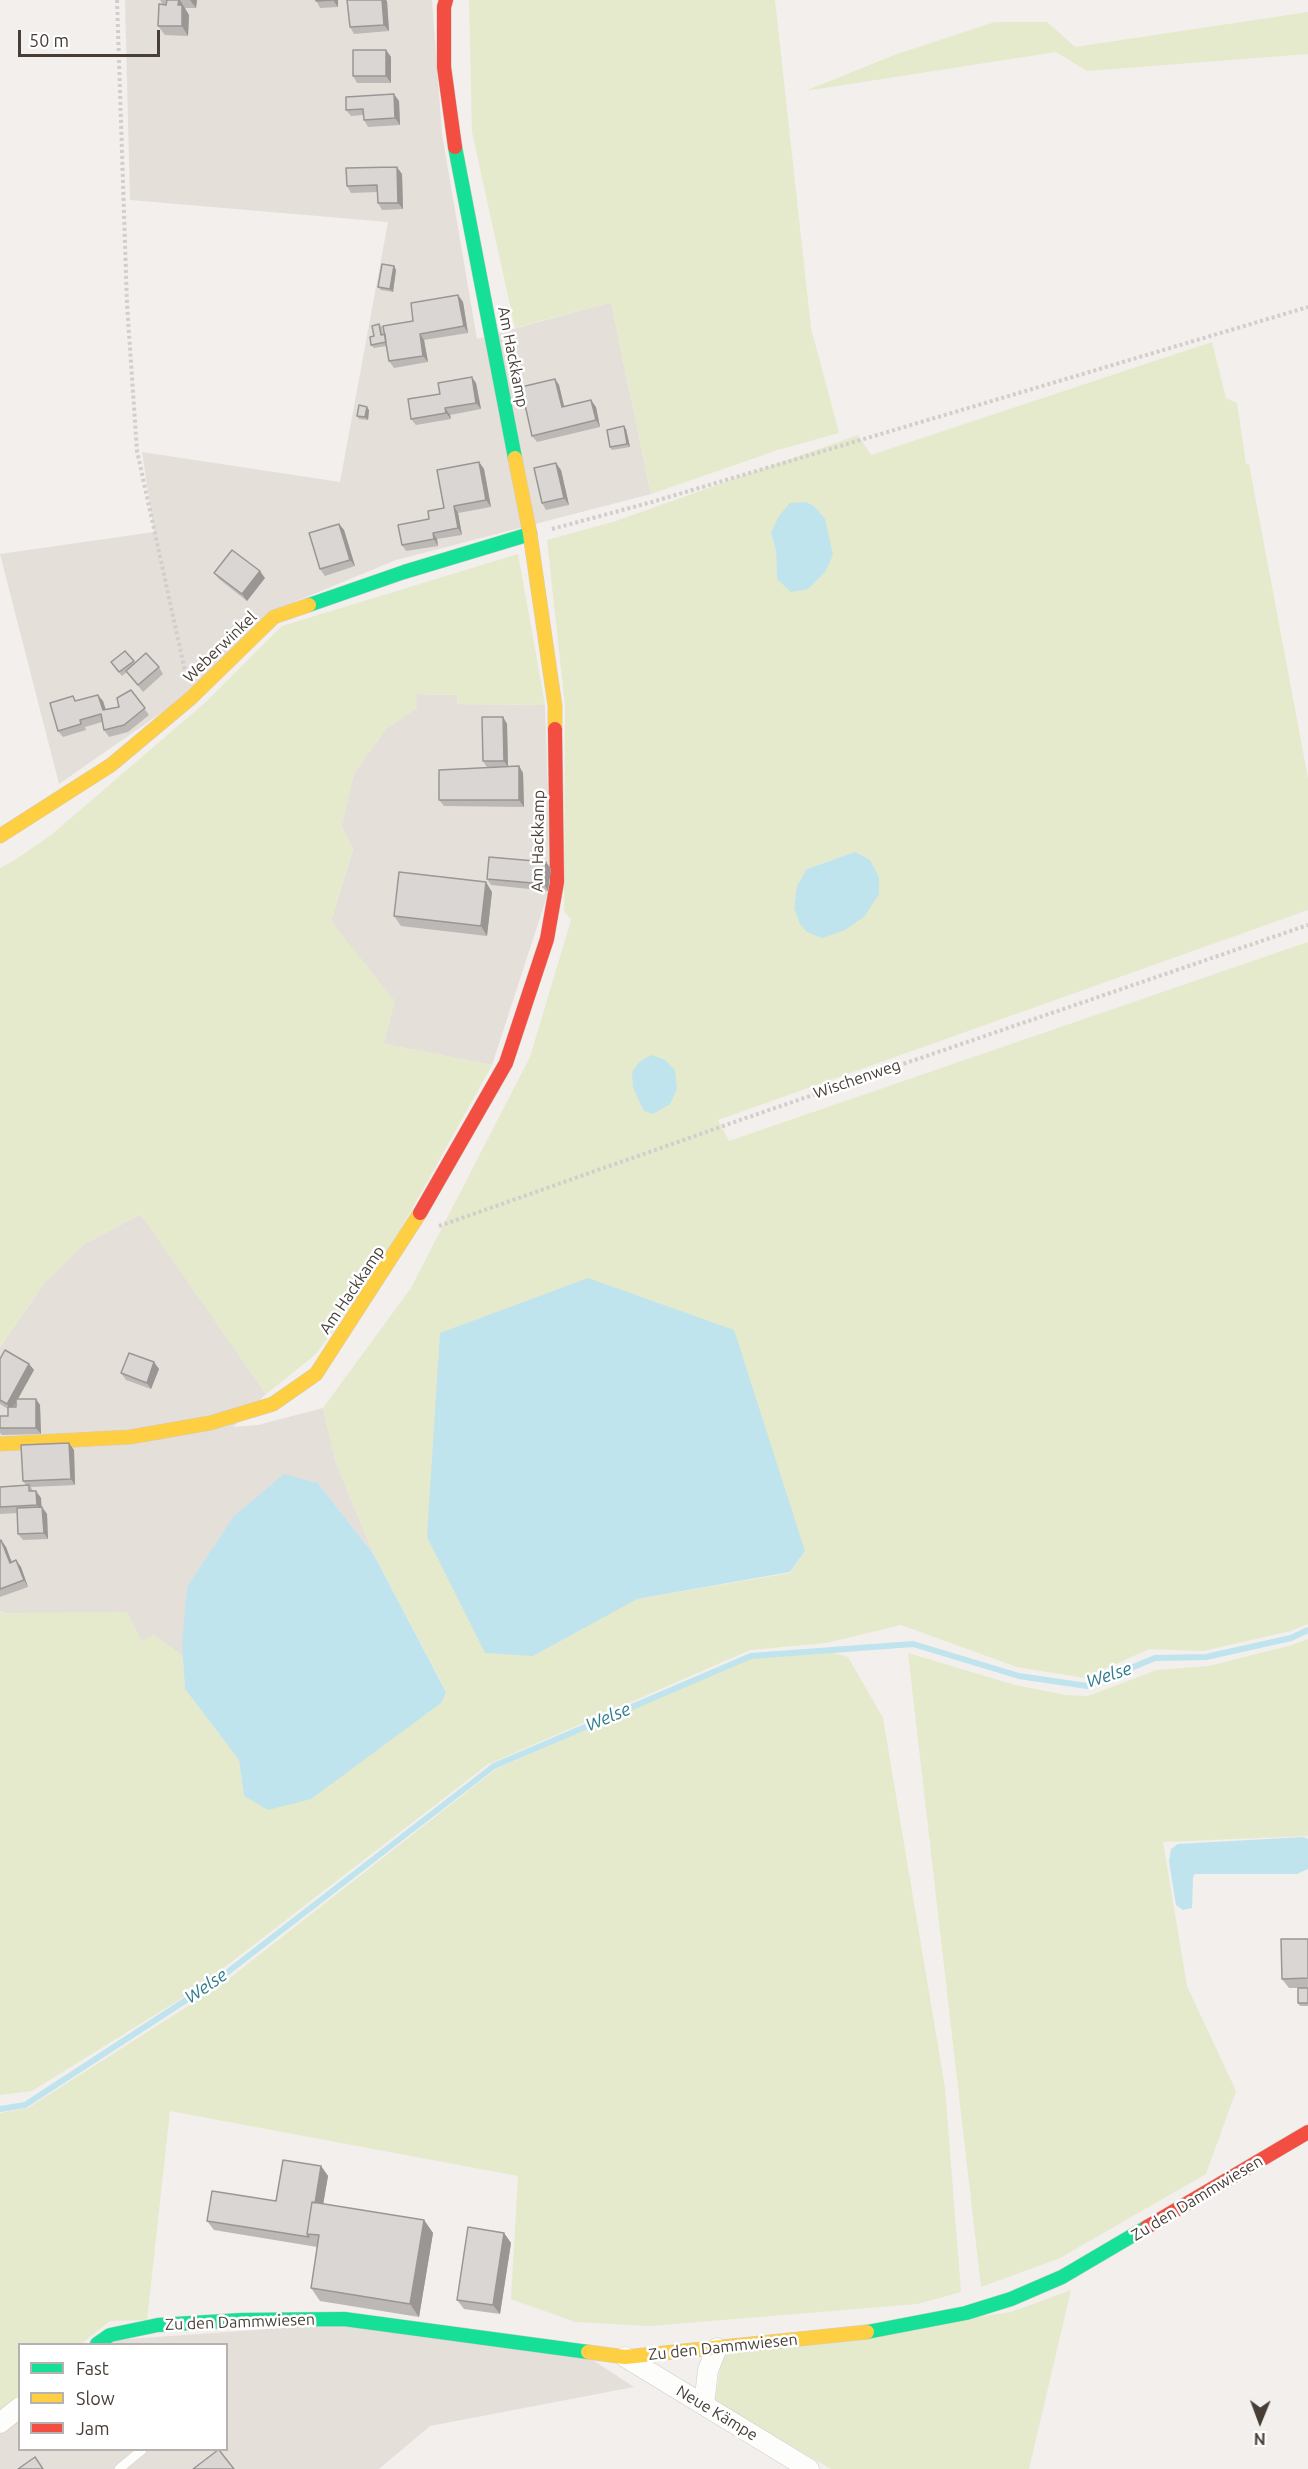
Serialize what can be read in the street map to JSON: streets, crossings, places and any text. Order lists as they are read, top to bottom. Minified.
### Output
{"streets":{"street":["Am Hackkamp","Weberwinkel","Zu den Dammwiesen","Neue Kämpe"],"path":["Wischenweg"]},"crossings":[["Am Hackkamp","Weberwinkel"],["Am Hackkamp","Wischenweg"],["Zu den Dammwiesen","Neue Kämpe"]],"water":["Welse"],"legend":["Fast","Slow","Jam"],"scale_bar":"50 m","north":"bottom"}
